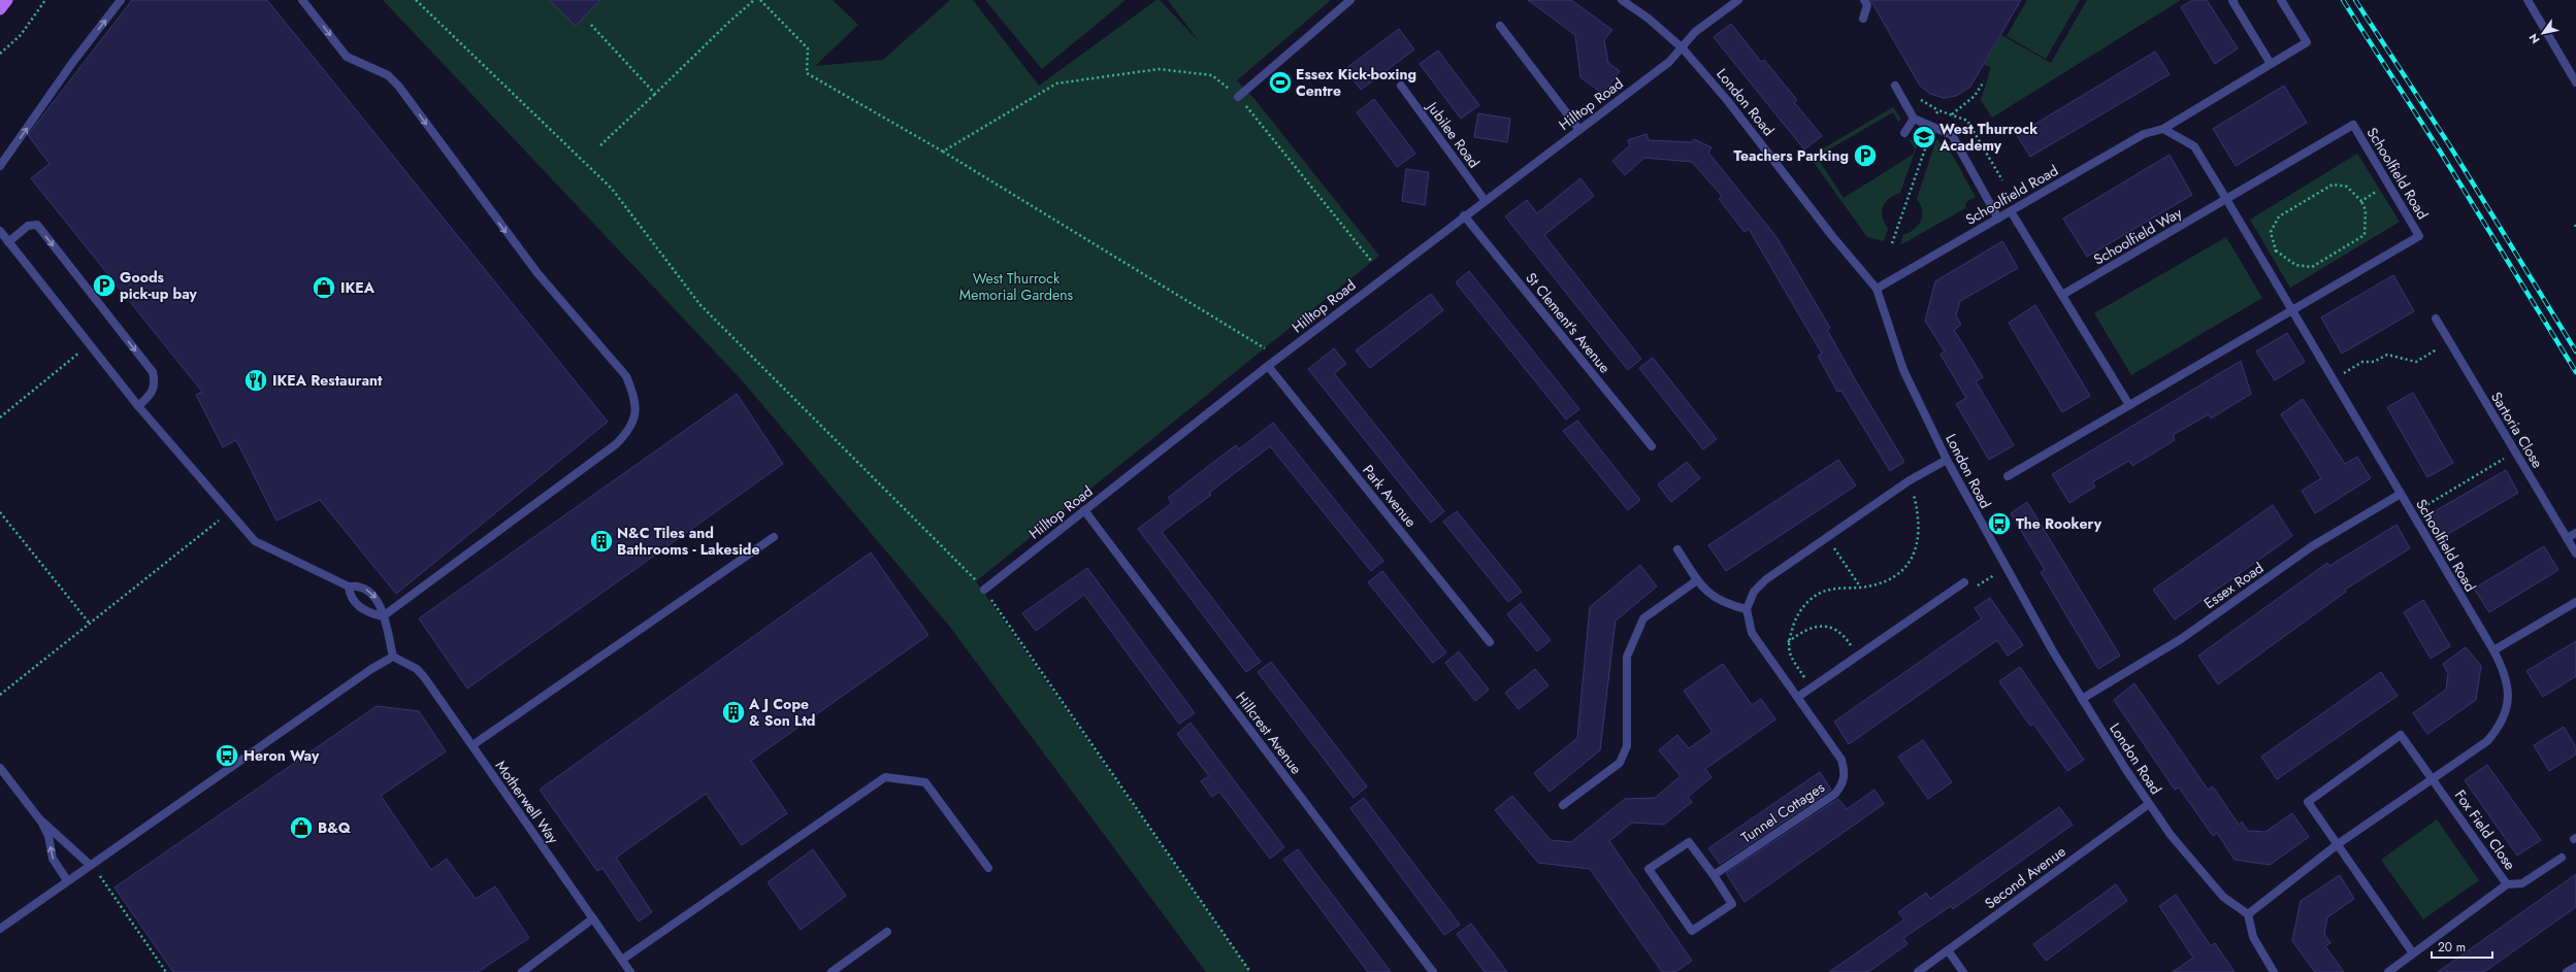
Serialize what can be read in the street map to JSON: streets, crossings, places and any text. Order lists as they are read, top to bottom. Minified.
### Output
{"streets":{"street":["London Road","Hilltop Road","Jubilee Road","Schoolfield Road","Schoolfield Way","St Clement's Avenue","Sartoria Close","Park Avenue","Essex Road","Hillcrest Avenue","Motherwell Way","Tunnel Cottages","Fox Field Close","Second Avenue"]},"crossings":[["London Road","Hilltop Road"],["London Road","Schoolfield Road"],["London Road","Essex Road"],["London Road","Second Avenue"],["Hilltop Road","Jubilee Road"],["Hilltop Road","St Clement's Avenue"],["Hilltop Road","Park Avenue"],["Hilltop Road","Hillcrest Avenue"],["Schoolfield Road","Schoolfield Way"],["Schoolfield Road","Essex Road"],["Schoolfield Road","Fox Field Close"]],"parks":["West Thurrock Memorial Gardens"],"places":{"sports":["Essex Kick-boxing Centre"],"school or university":["West Thurrock Academy"],"parking":["Teachers Parking","Goods pick-up bay"],"shop":["IKEA","B&Q"],"restaurant":["IKEA Restaurant"],"bus stop":["The Rookery","Heron Way"],"building":["N&C Tiles and Bathrooms - Lakeside","A J Cope & Son Ltd"]},"scale_bar":"20 m","north":"bottom left"}
